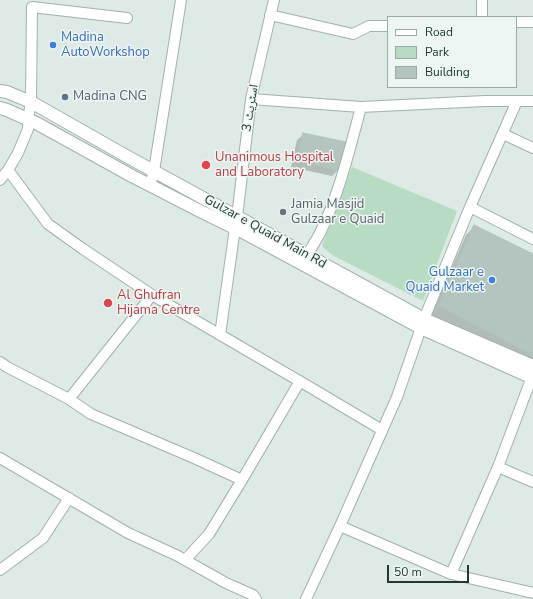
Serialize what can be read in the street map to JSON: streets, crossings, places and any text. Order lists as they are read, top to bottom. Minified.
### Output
{"streets":{"street":["اسٹریٹ 3","Gulzar e Quaid Main Rd"]},"crossings":[["اسٹریٹ 3","Gulzar e Quaid Main Rd"]],"places":["Madina AutoWorkshop","Madina CNG","Unanimous Hospital and Laboratory","Jamia Masjid Gulzaar e Quaid","Gulzaar e Quaid Market","Al Ghufran Hijama Centre"],"legend":["Road","Park","Building"],"scale_bar":"50 m"}
